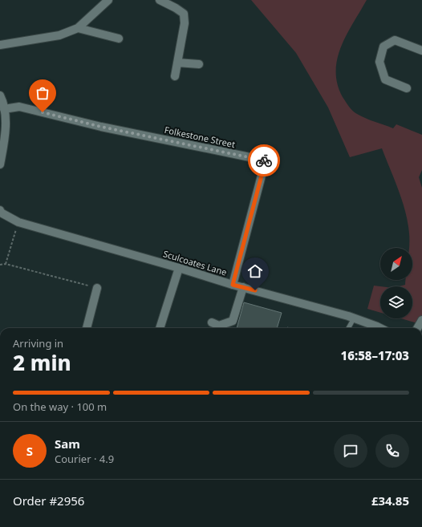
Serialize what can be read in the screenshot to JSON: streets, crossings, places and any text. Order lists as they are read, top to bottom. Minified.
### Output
{"streets":{"street":["Folkestone Street","Sculcoates Lane"]},"crossings":[["Folkestone Street","Sculcoates Lane"]],"north":"top right","page":{"heading":["2 min","Arriving in","16:58–17:03"],"panel":["Sam","Courier · 4.9","Order #2956","£34.85"],"bar":"On the way · 100 m","round":"S"}}
